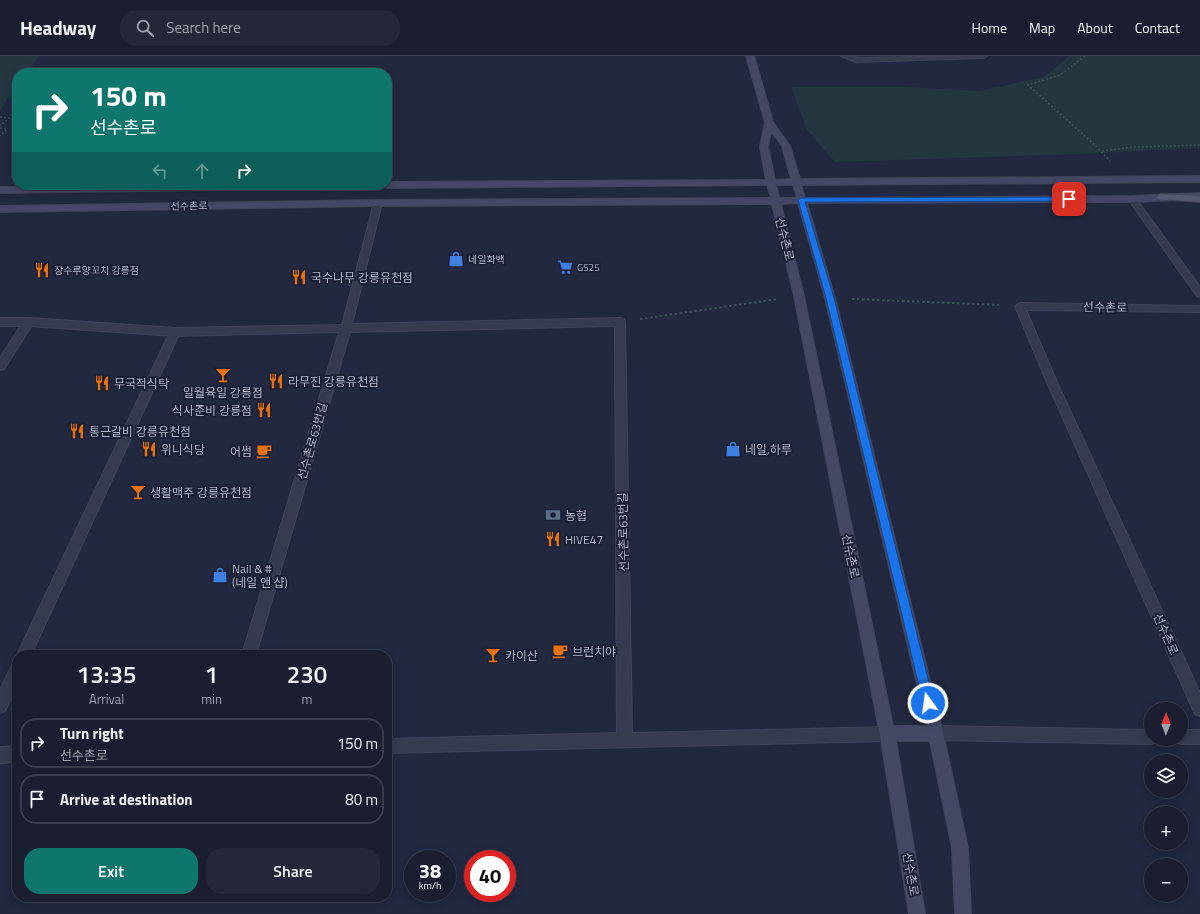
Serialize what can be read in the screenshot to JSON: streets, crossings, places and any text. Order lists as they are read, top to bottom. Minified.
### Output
{"streets":{"street":["선수촌로","선수촌로63번길"]},"crossings":[["선수촌로","선수촌로63번길"]],"places":{"shop":["네일화백","네일,하루","Nail & # (네일 앤 샵)"],"supermarket":["GS25"],"restaurant":["장수루양꼬치 강릉점","국수나무 강릉유천점","라무진 강릉유천점","무국적식탁","식사준비 강릉점","통근갈비 강릉유천점","위니식당","HIVE47"],"bar":["일월육일 강릉점","생활맥주 강릉유천점","카이산"],"cafe":["어썸","브런치야"],"bank":["농협"]},"north":"top","page":{"header":"Headway","search":"Search here","nav":["Home","Map","About","Contact"],"turn":["150 m","선수촌로"],"eta":["13:35","Arrival","1","min","230","m"],"map_buttons":["+","−"],"list":[{"name":"Turn right","note":"선수촌로","value":"150 m"},{"name":"Arrive at destination","value":"80 m"}],"buttons":["Exit","Share"],"speed":"38 km/h","limit":"40"}}
